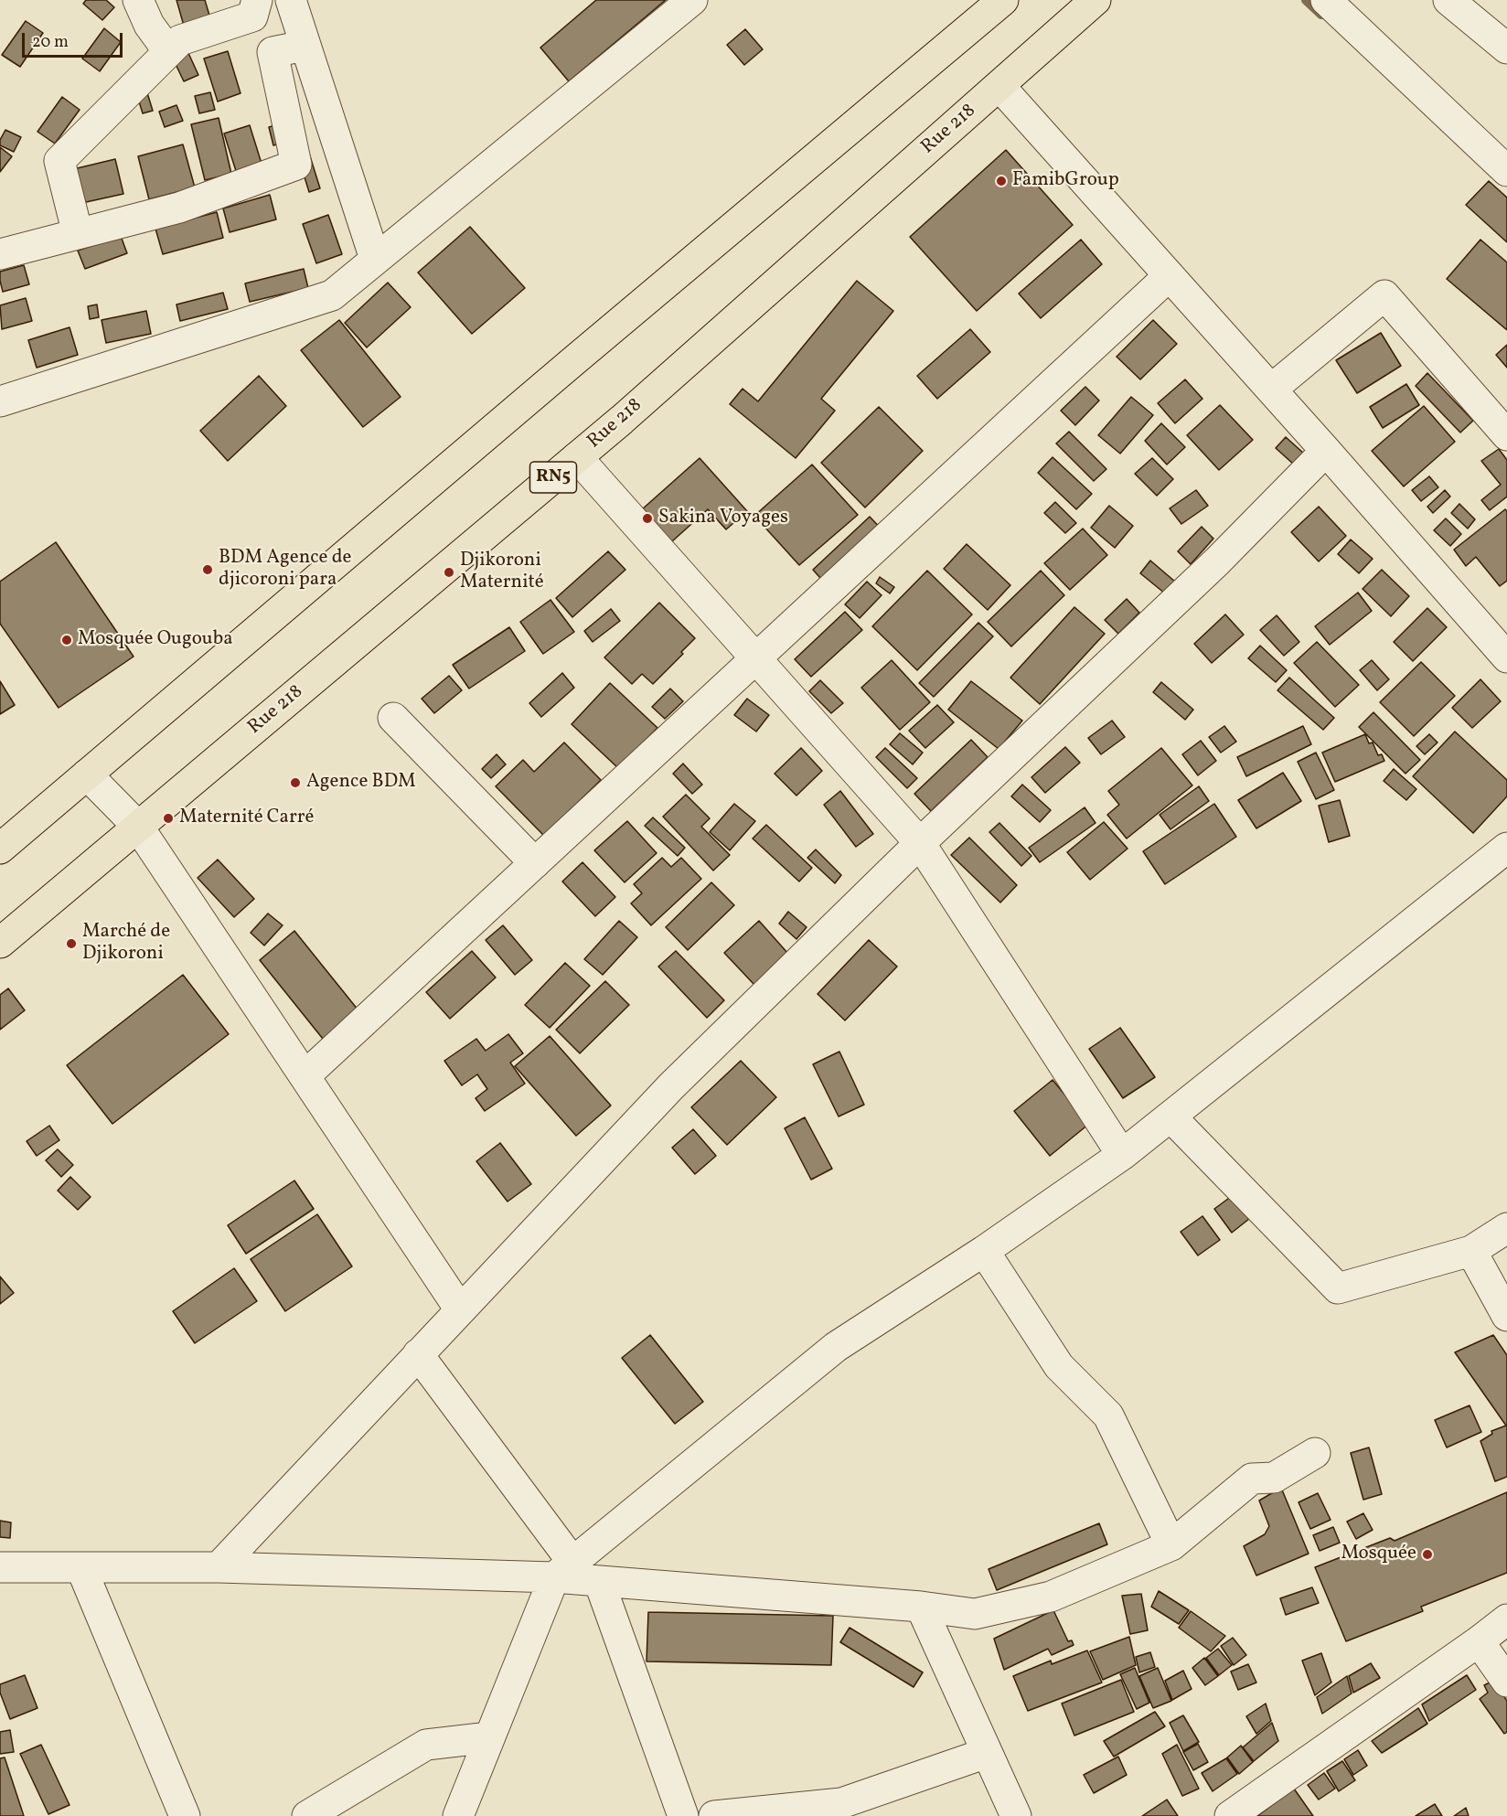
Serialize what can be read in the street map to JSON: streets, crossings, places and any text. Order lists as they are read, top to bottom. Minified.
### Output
{"streets":{"highway":["Rue 218","RN5"]},"places":["FamibGroup","Sakina Voyages","BDM Agence de djicoroni para","Djikoroni Maternité","Mosquée Ougouba","Agence BDM","Maternité Carré","Marché de Djikoroni","Mosquée"],"scale_bar":"20 m"}
